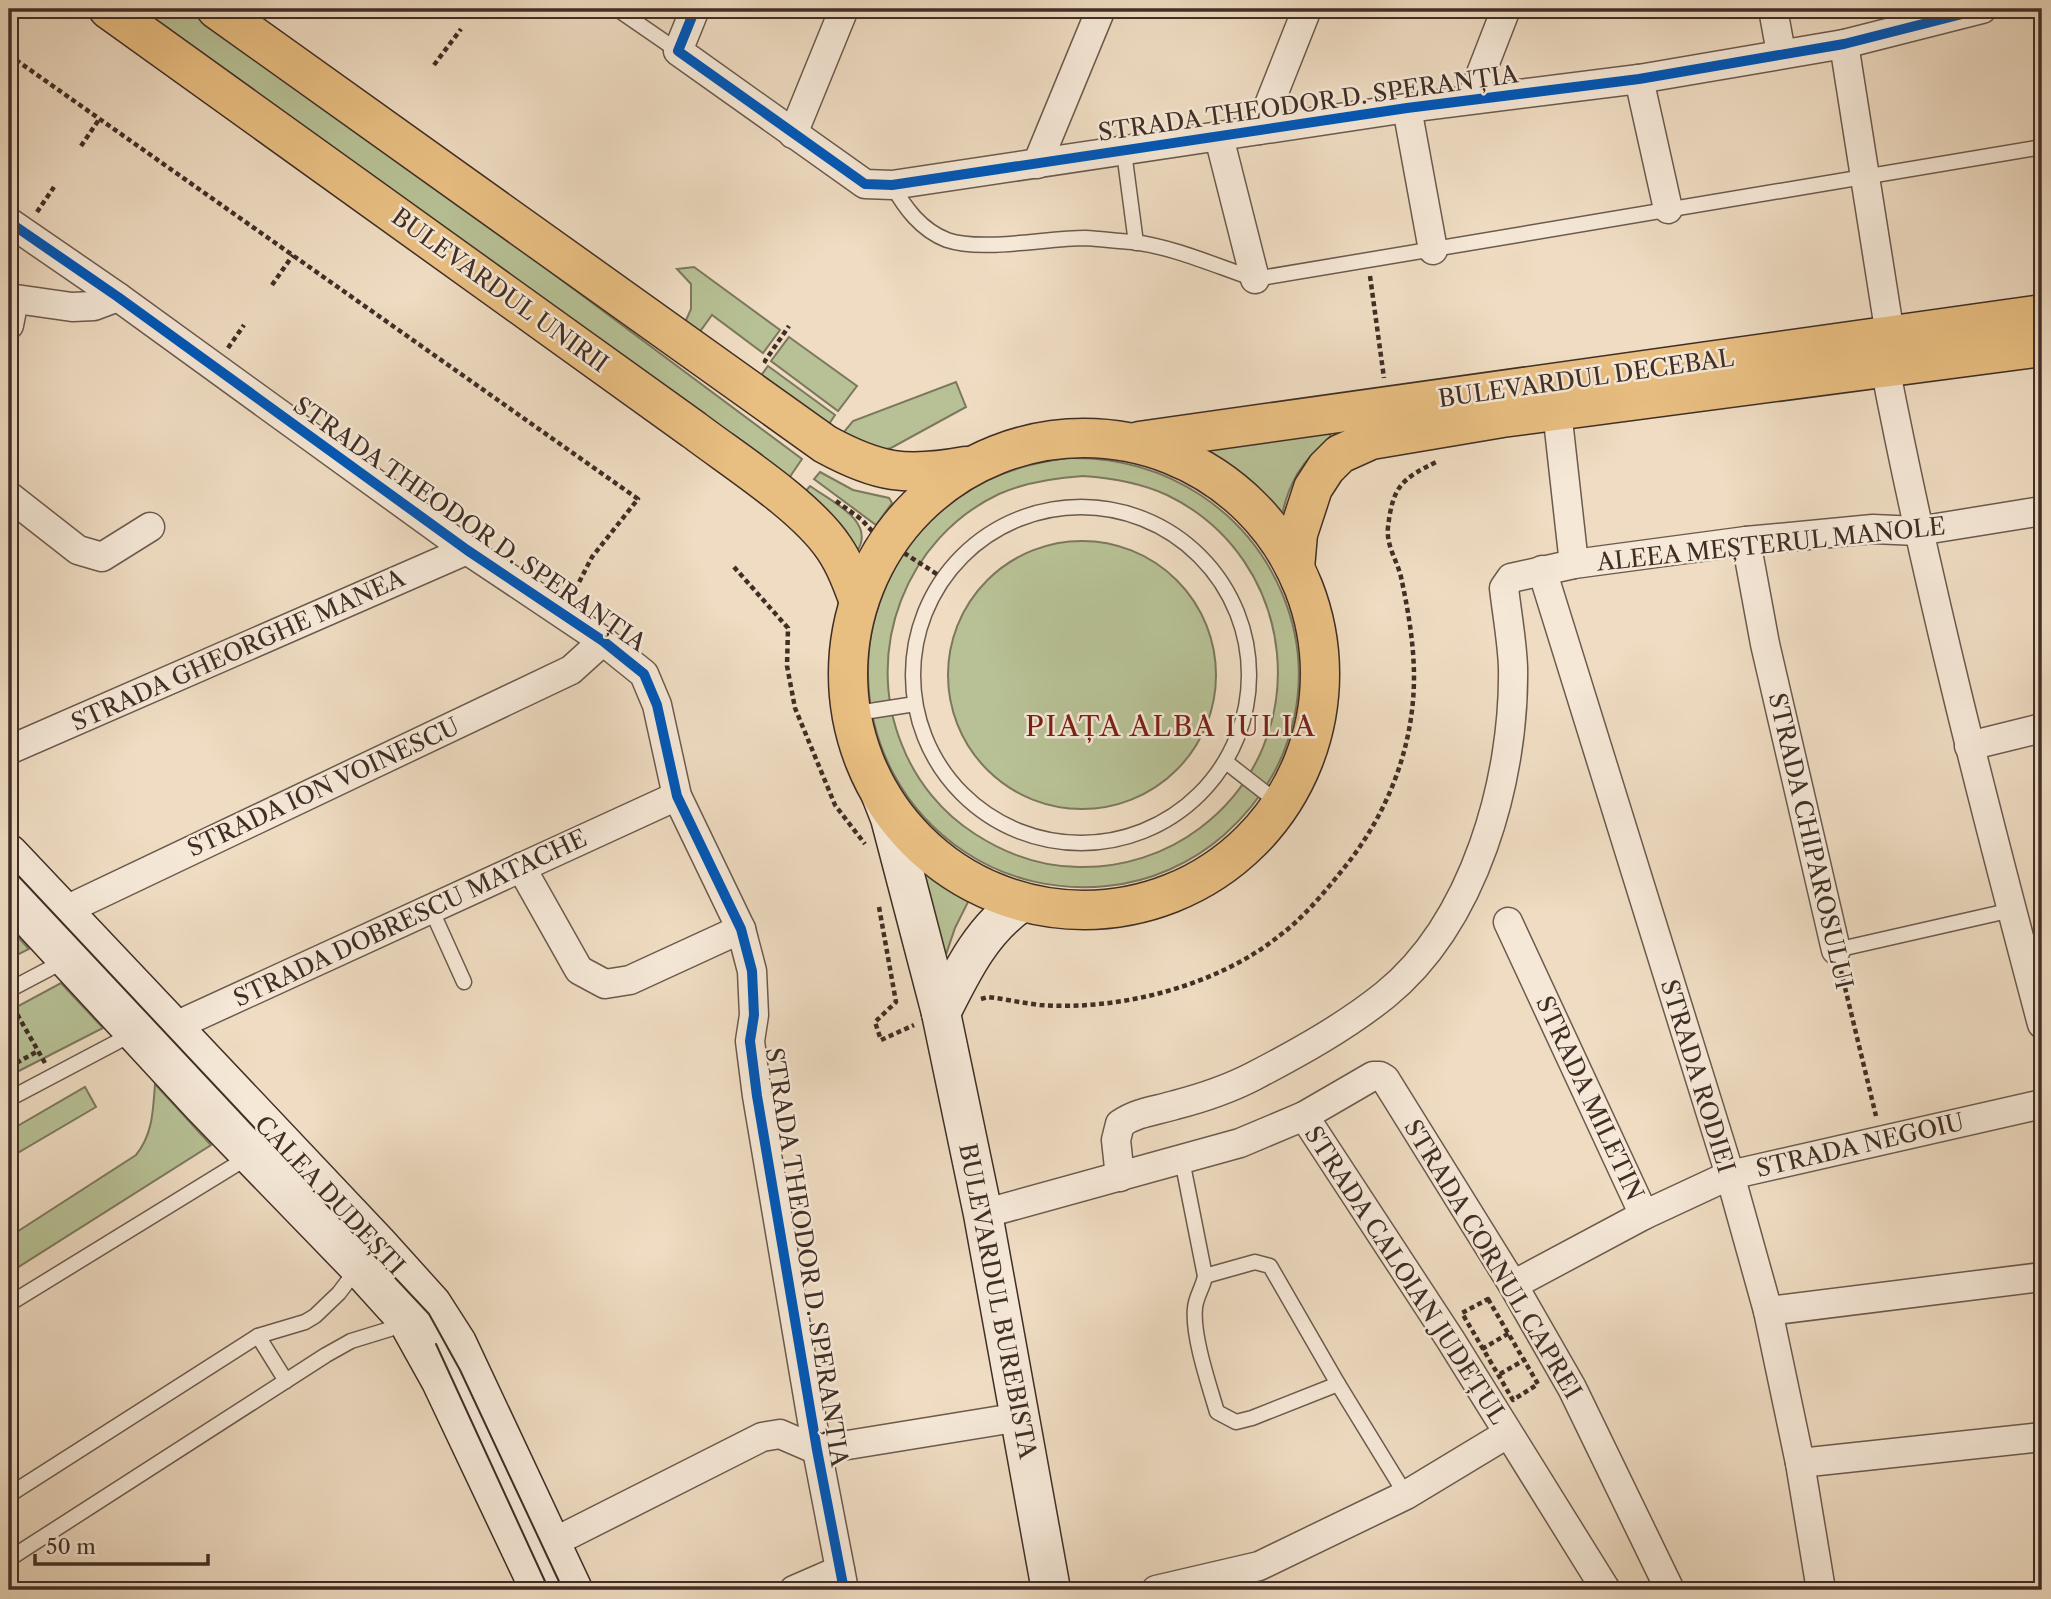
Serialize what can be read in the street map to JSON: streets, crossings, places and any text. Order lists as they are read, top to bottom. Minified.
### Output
{"streets":{"main road":["BULEVARDUL UNIRII","BULEVARDUL DECEBAL","CALEA DUDEȘTI","BULEVARDUL BUREBISTA"],"street":["STRADA THEODOR D. SPERANȚIA","ALEEA MEȘTERUL MANOLE","STRADA GHEORGHE MANEA","STRADA ION VOINESCU","STRADA CHIPAROSULUI","STRADA DOBRESCU MATACHE","STRADA RODIEI","STRADA MILETIN","STRADA NEGOIU","STRADA CORNUL CAPREI","STRADA CALOIAN JUDEȚUL"]},"crossings":[["STRADA THEODOR D. SPERANȚIA","STRADA GHEORGHE MANEA"],["STRADA THEODOR D. SPERANȚIA","STRADA ION VOINESCU"],["STRADA THEODOR D. SPERANȚIA","STRADA DOBRESCU MATACHE"],["ALEEA MEȘTERUL MANOLE","STRADA CHIPAROSULUI"],["ALEEA MEȘTERUL MANOLE","STRADA RODIEI"],["STRADA ION VOINESCU","CALEA DUDEȘTI"],["STRADA CHIPAROSULUI","STRADA NEGOIU"],["STRADA DOBRESCU MATACHE","CALEA DUDEȘTI"],["STRADA RODIEI","STRADA NEGOIU"],["STRADA MILETIN","STRADA NEGOIU"],["STRADA MILETIN","STRADA CORNUL CAPREI"],["STRADA CORNUL CAPREI","STRADA CALOIAN JUDEȚUL"]],"districts":["PIAȚA ALBA IULIA"],"scale_bar":"50 m"}
